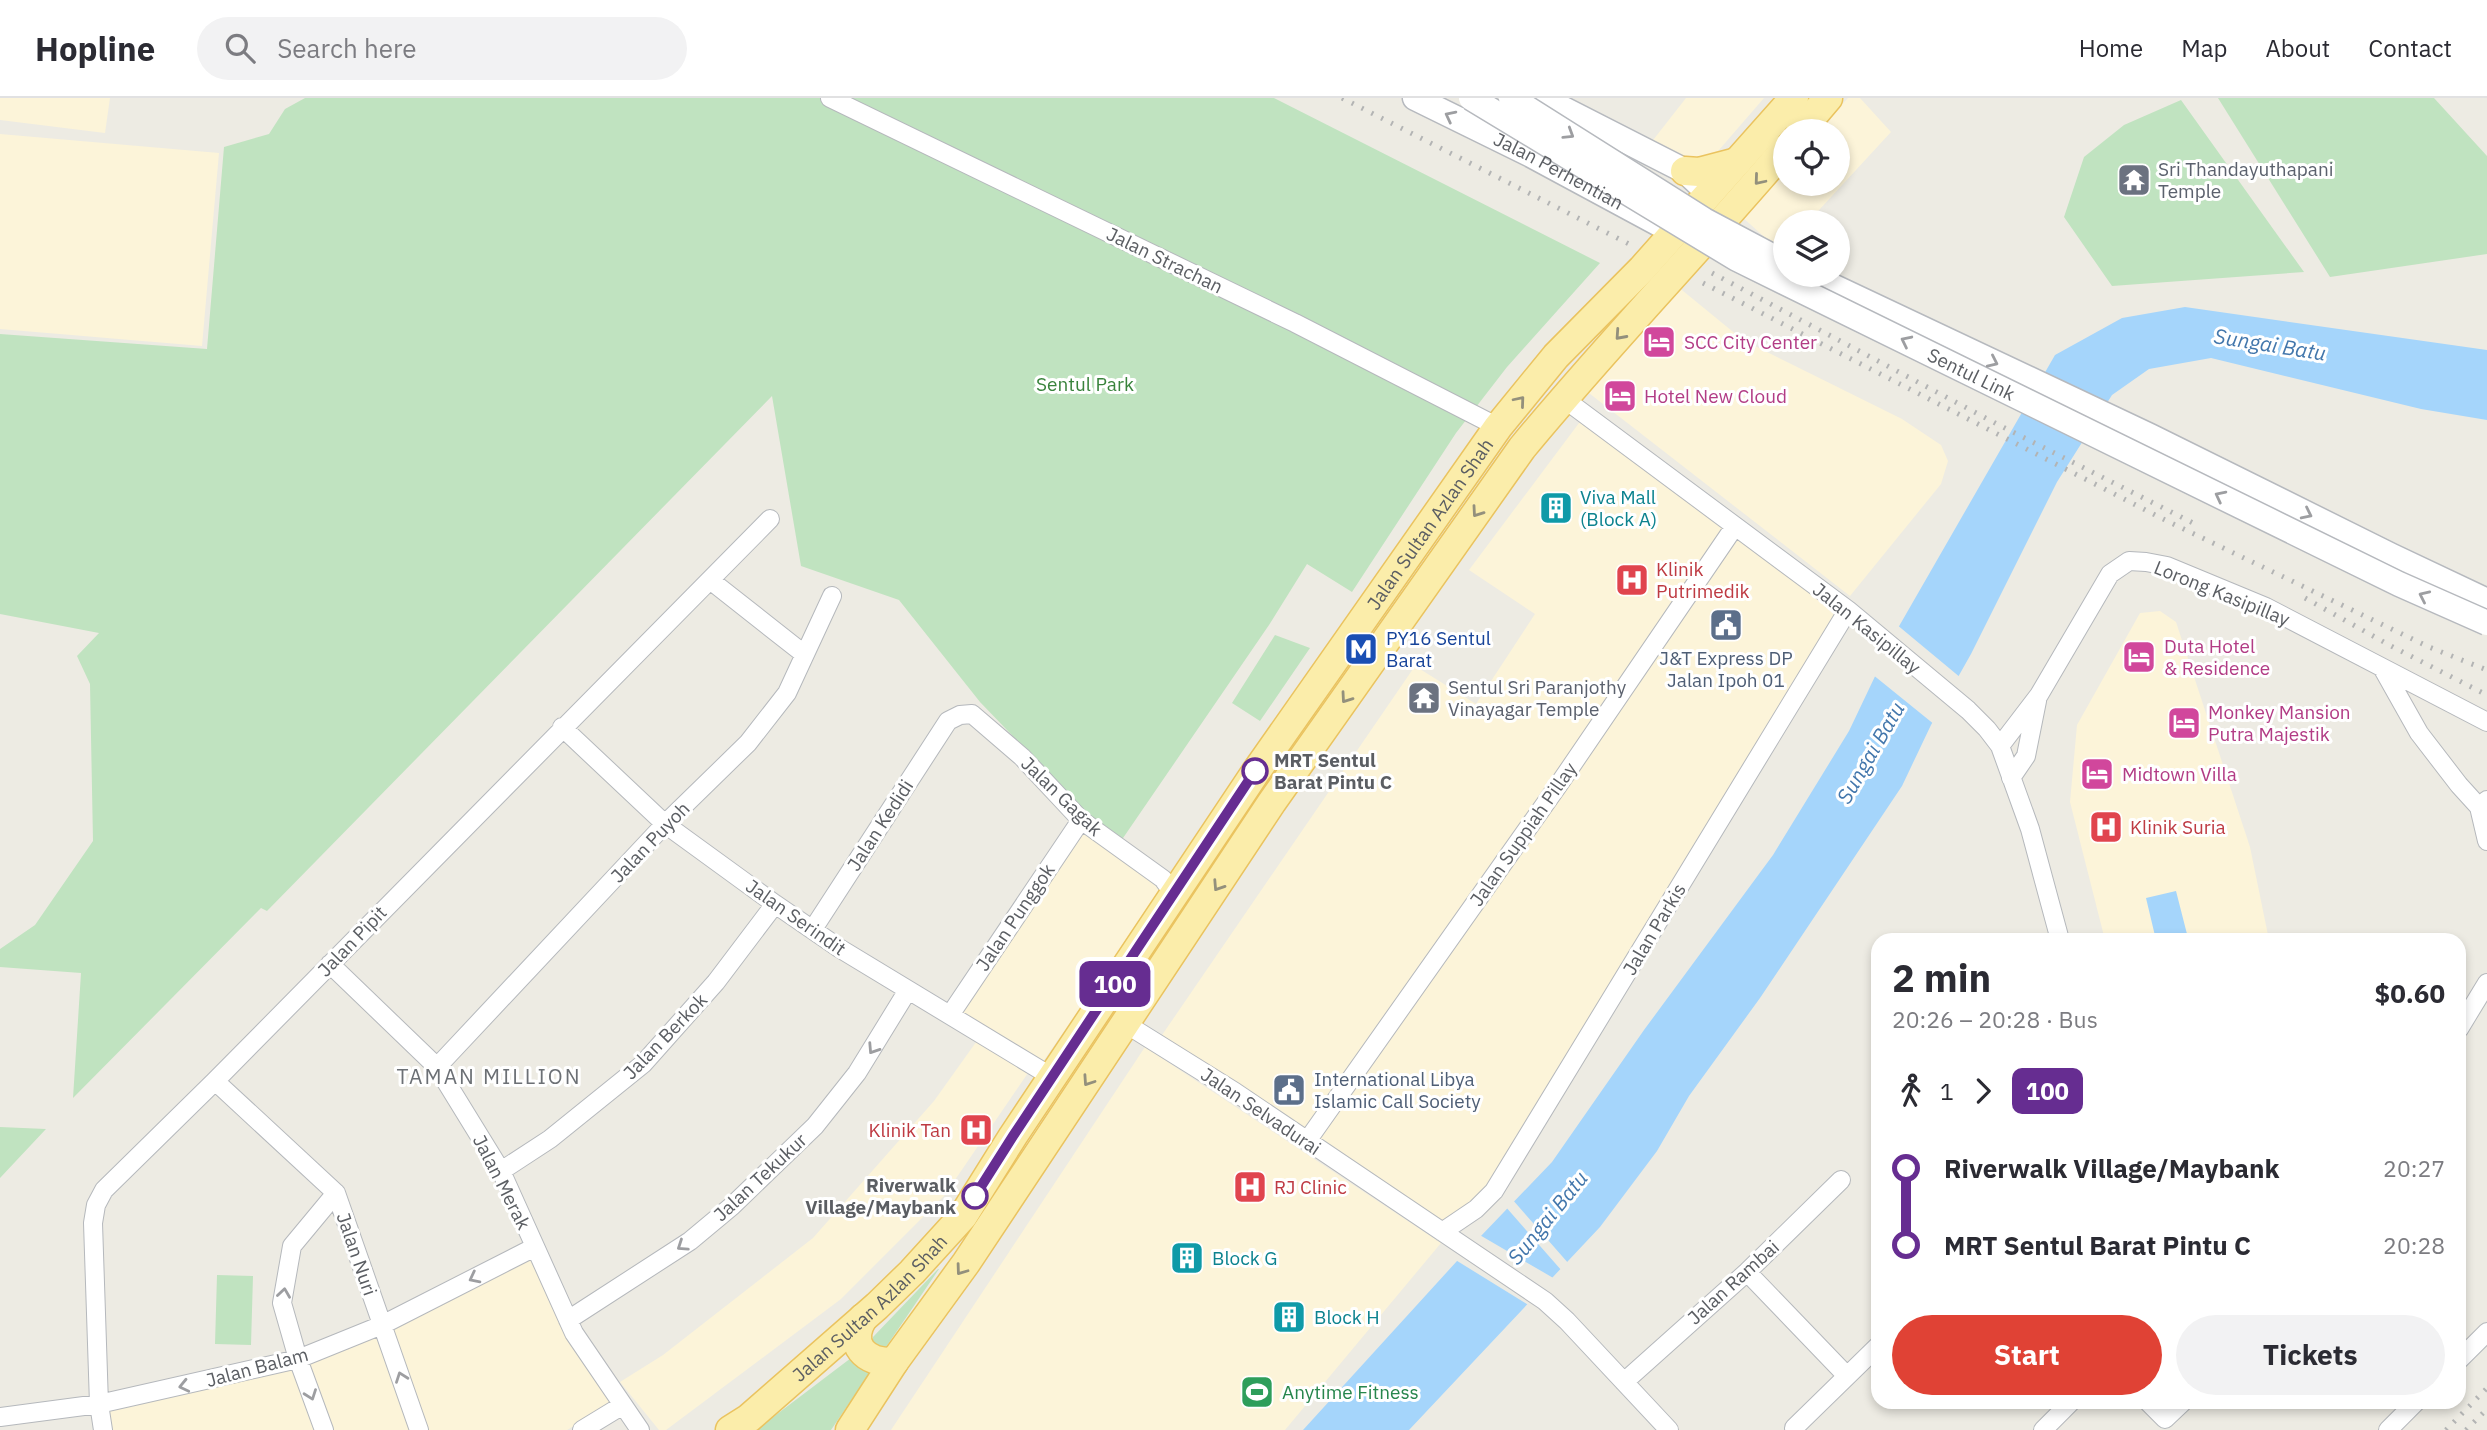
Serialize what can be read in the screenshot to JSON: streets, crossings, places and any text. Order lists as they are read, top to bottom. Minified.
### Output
{"streets":{"main road":["Jalan Perhentian","Sentul Link","Jalan Sultan Azlan Shah"],"street":["Jalan Strachan","Lorong Kasipillay","Jalan Kasipillay","Jalan Gagak","Jalan Kedidi","Jalan Suppiah Pillay","Jalan Puyoh","Jalan Serindit","Jalan Punggok","Jalan Parkis","Jalan Pipit","Jalan Berkok","Jalan Selvadurai","Jalan Tekukur","Jalan Merak","Jalan Nuri","Jalan Rambai","Jalan Balam"]},"crossings":[["Jalan Perhentian","Jalan Sultan Azlan Shah"],["Jalan Strachan","Jalan Sultan Azlan Shah"],["Jalan Sultan Azlan Shah","Jalan Kasipillay"],["Jalan Sultan Azlan Shah","Jalan Gagak"],["Jalan Sultan Azlan Shah","Jalan Serindit"],["Jalan Sultan Azlan Shah","Jalan Selvadurai"],["Lorong Kasipillay","Jalan Kasipillay"],["Jalan Kasipillay","Jalan Suppiah Pillay"],["Jalan Kasipillay","Jalan Parkis"],["Jalan Gagak","Jalan Kedidi"],["Jalan Gagak","Jalan Punggok"],["Jalan Kedidi","Jalan Serindit"],["Jalan Suppiah Pillay","Jalan Selvadurai"],["Jalan Puyoh","Jalan Serindit"],["Jalan Puyoh","Jalan Merak"],["Jalan Serindit","Jalan Punggok"],["Jalan Serindit","Jalan Pipit"],["Jalan Serindit","Jalan Berkok"],["Jalan Serindit","Jalan Tekukur"],["Jalan Parkis","Jalan Selvadurai"],["Jalan Pipit","Jalan Merak"],["Jalan Pipit","Jalan Nuri"],["Jalan Pipit","Jalan Balam"],["Jalan Berkok","Jalan Merak"],["Jalan Selvadurai","Jalan Rambai"],["Jalan Tekukur","Jalan Merak"],["Jalan Merak","Jalan Balam"],["Jalan Nuri","Jalan Balam"]],"one_way":["Jalan Tekukur","Jalan Balam"],"districts":["TAMAN MILLION"],"water":["Sungai Batu"],"parks":["Sentul Park"],"places":{"temple":["Sri Thandayuthapani Temple","Sentul Sri Paranjothy Vinayagar Temple"],"hotel":["SCC City Center","Hotel New Cloud","Duta Hotel & Residence","Monkey Mansion Putra Majestik","Midtown Villa"],"building":["Viva Mall (Block A)","Block G","Block H"],"hospital":["Klinik Putrimedik","Klinik Suria","Klinik Tan","RJ Clinic"],"public building":["J&T Express DP Jalan Ipoh 01","International Libya Islamic Call Society"],"metro station":["PY16 Sentul Barat"],"other":["MRT Sentul Barat Pintu C","Riverwalk Village/Maybank"],"sports":["Anytime Fitness"]},"lines":["bus line 100"],"page":{"header":"Hopline","search":"Search here","nav":["Home","Map","About","Contact"],"on_map":"100","heading":["2 min","20:26 – 20:28 · Bus","$0.60"],"legs":["1","100"],"list":[{"name":"Riverwalk Village/Maybank","value":"20:27"},{"name":"MRT Sentul Barat Pintu C","value":"20:28"}],"buttons":["Start","Tickets"]}}
